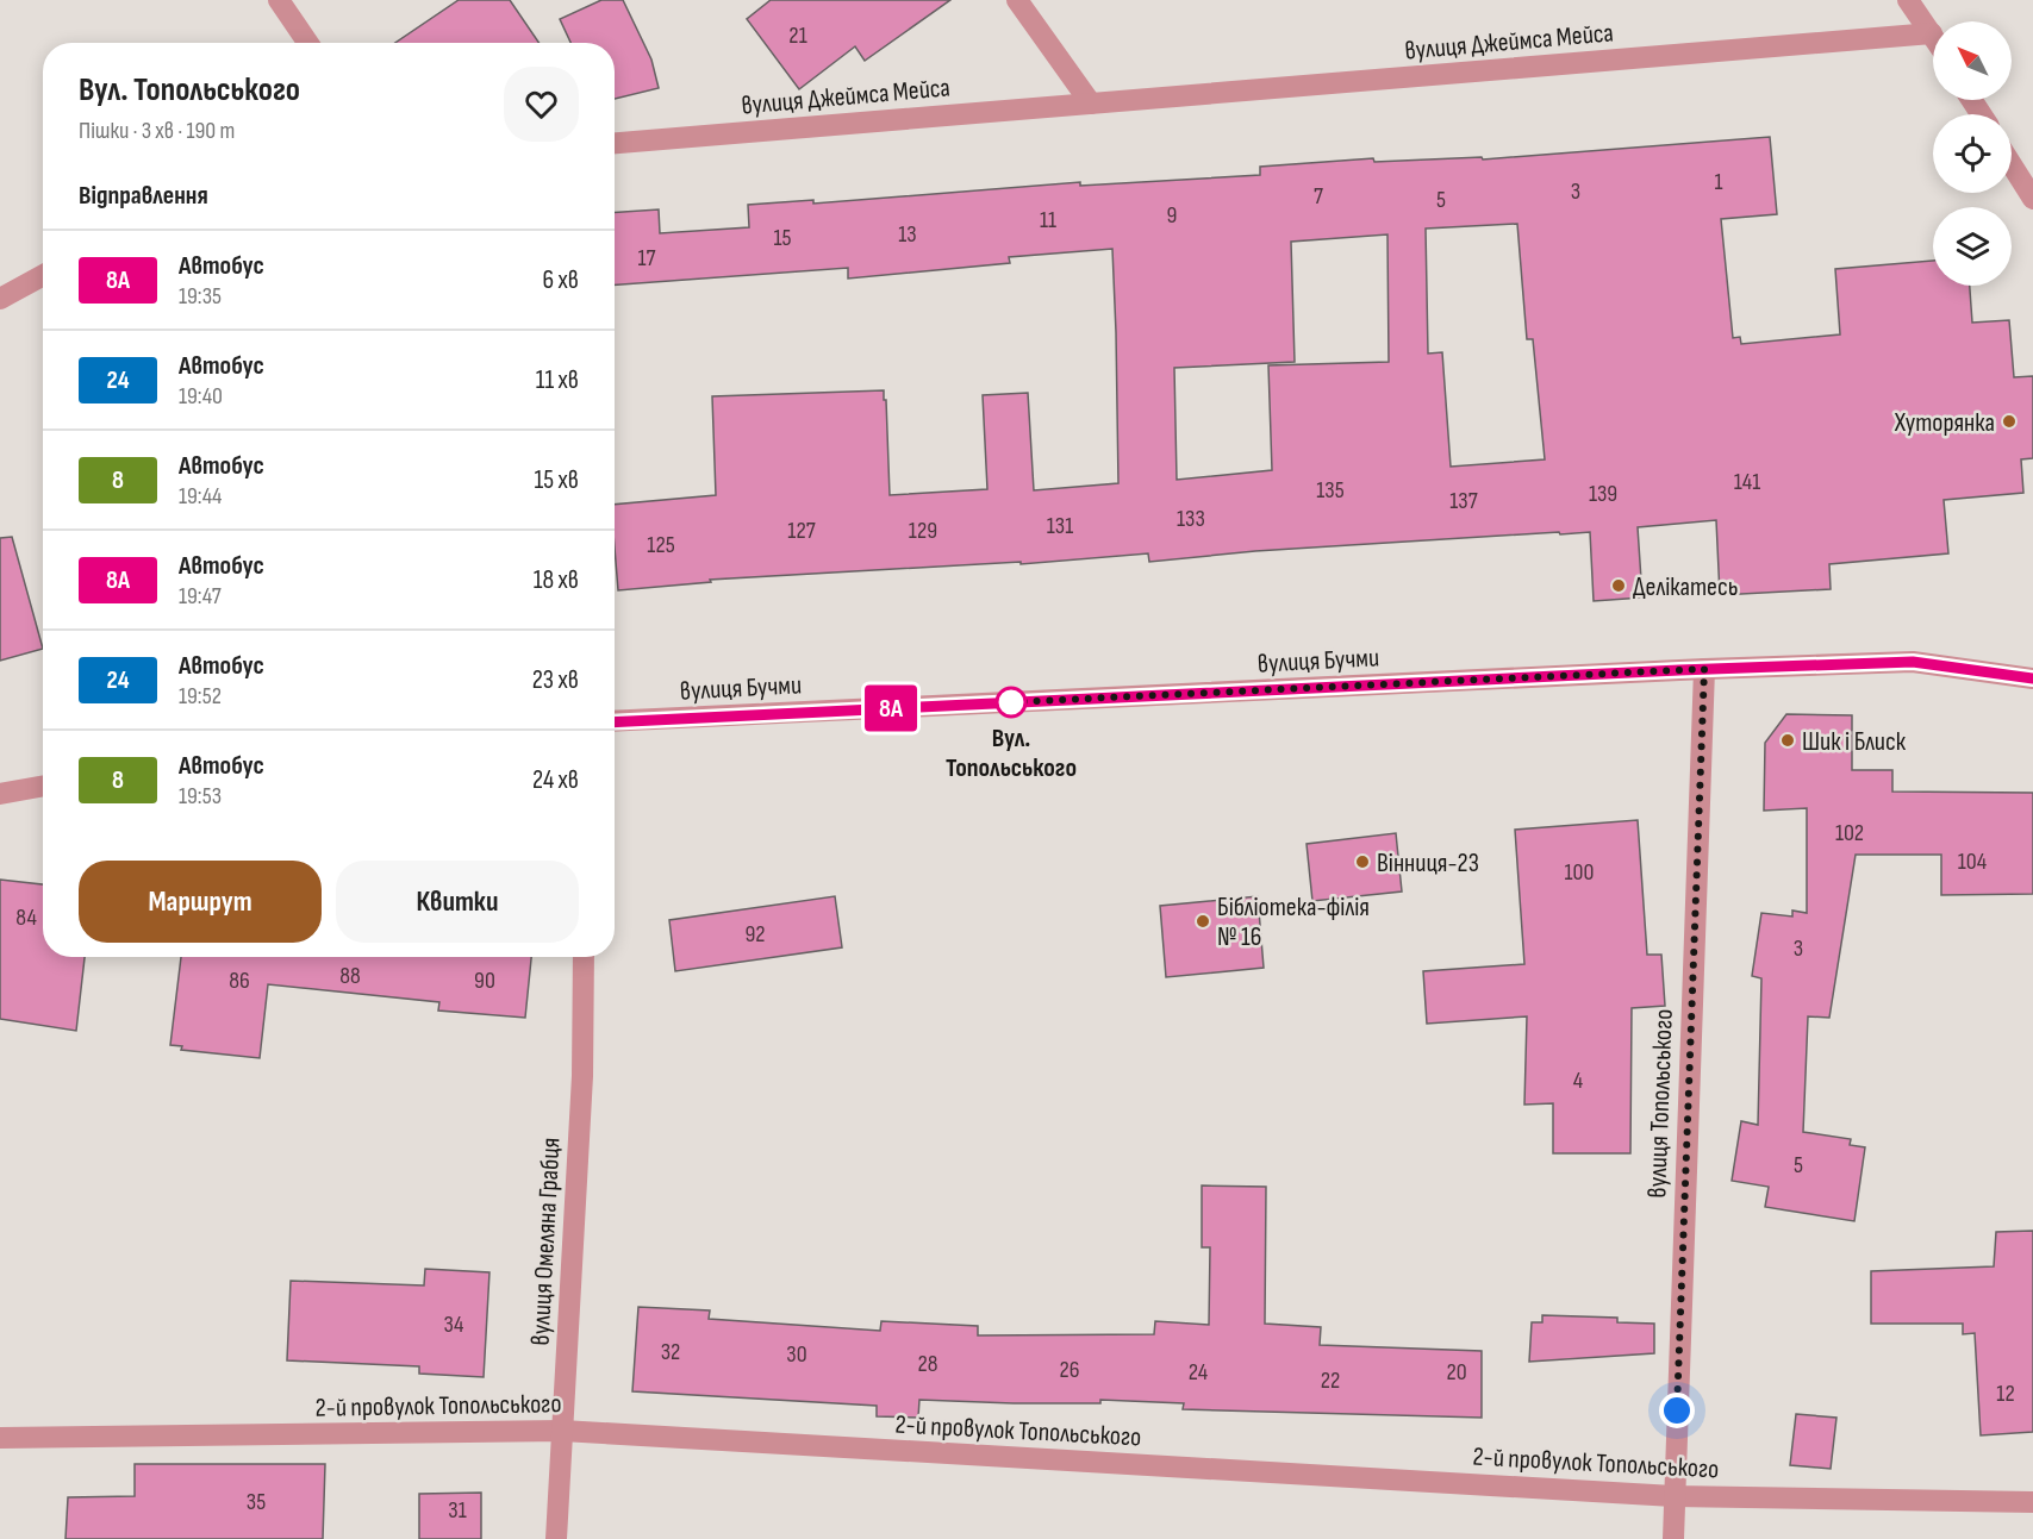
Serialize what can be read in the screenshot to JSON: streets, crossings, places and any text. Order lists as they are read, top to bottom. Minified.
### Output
{"streets":{"street":["вулиця Джеймса Мейса","вулиця Бучми","вулиця Топольського","вулиця Омеляна Грабця","2-й провулок Топольського"]},"crossings":[["вулиця Бучми","вулиця Топольського"],["вулиця Топольського","2-й провулок Топольського"],["вулиця Омеляна Грабця","2-й провулок Топольського"]],"places":["Хуторянка","Делікатесь","Вул. Топольського","Шик і Блиск","Вінниця-23","Бібліотека-філія № 16"],"lines":["bus line 8А"],"house_numbers":["21","1","3","7","5","9","11","13","15","17","141","135","139","137","133","131","127","129","125","102","104","100","84","92","3","88","86","90","4","5","34","32","30","28","26","24","20","22","12","35","31"],"north":"top left","page":{"on_map":"8А","heading":[["Вул. Топольського","Пішки · 3 хв · 190 m"],"Відправлення"],"list":[{"mark":"8А","name":"Автобус","note":"19:35","value":"6 хв"},{"mark":"24","name":"Автобус","note":"19:40","value":"11 хв"},{"mark":"8","name":"Автобус","note":"19:44","value":"15 хв"},{"mark":"8А","name":"Автобус","note":"19:47","value":"18 хв"},{"mark":"24","name":"Автобус","note":"19:52","value":"23 хв"},{"mark":"8","name":"Автобус","note":"19:53","value":"24 хв"}],"buttons":["Маршрут","Квитки"]}}
